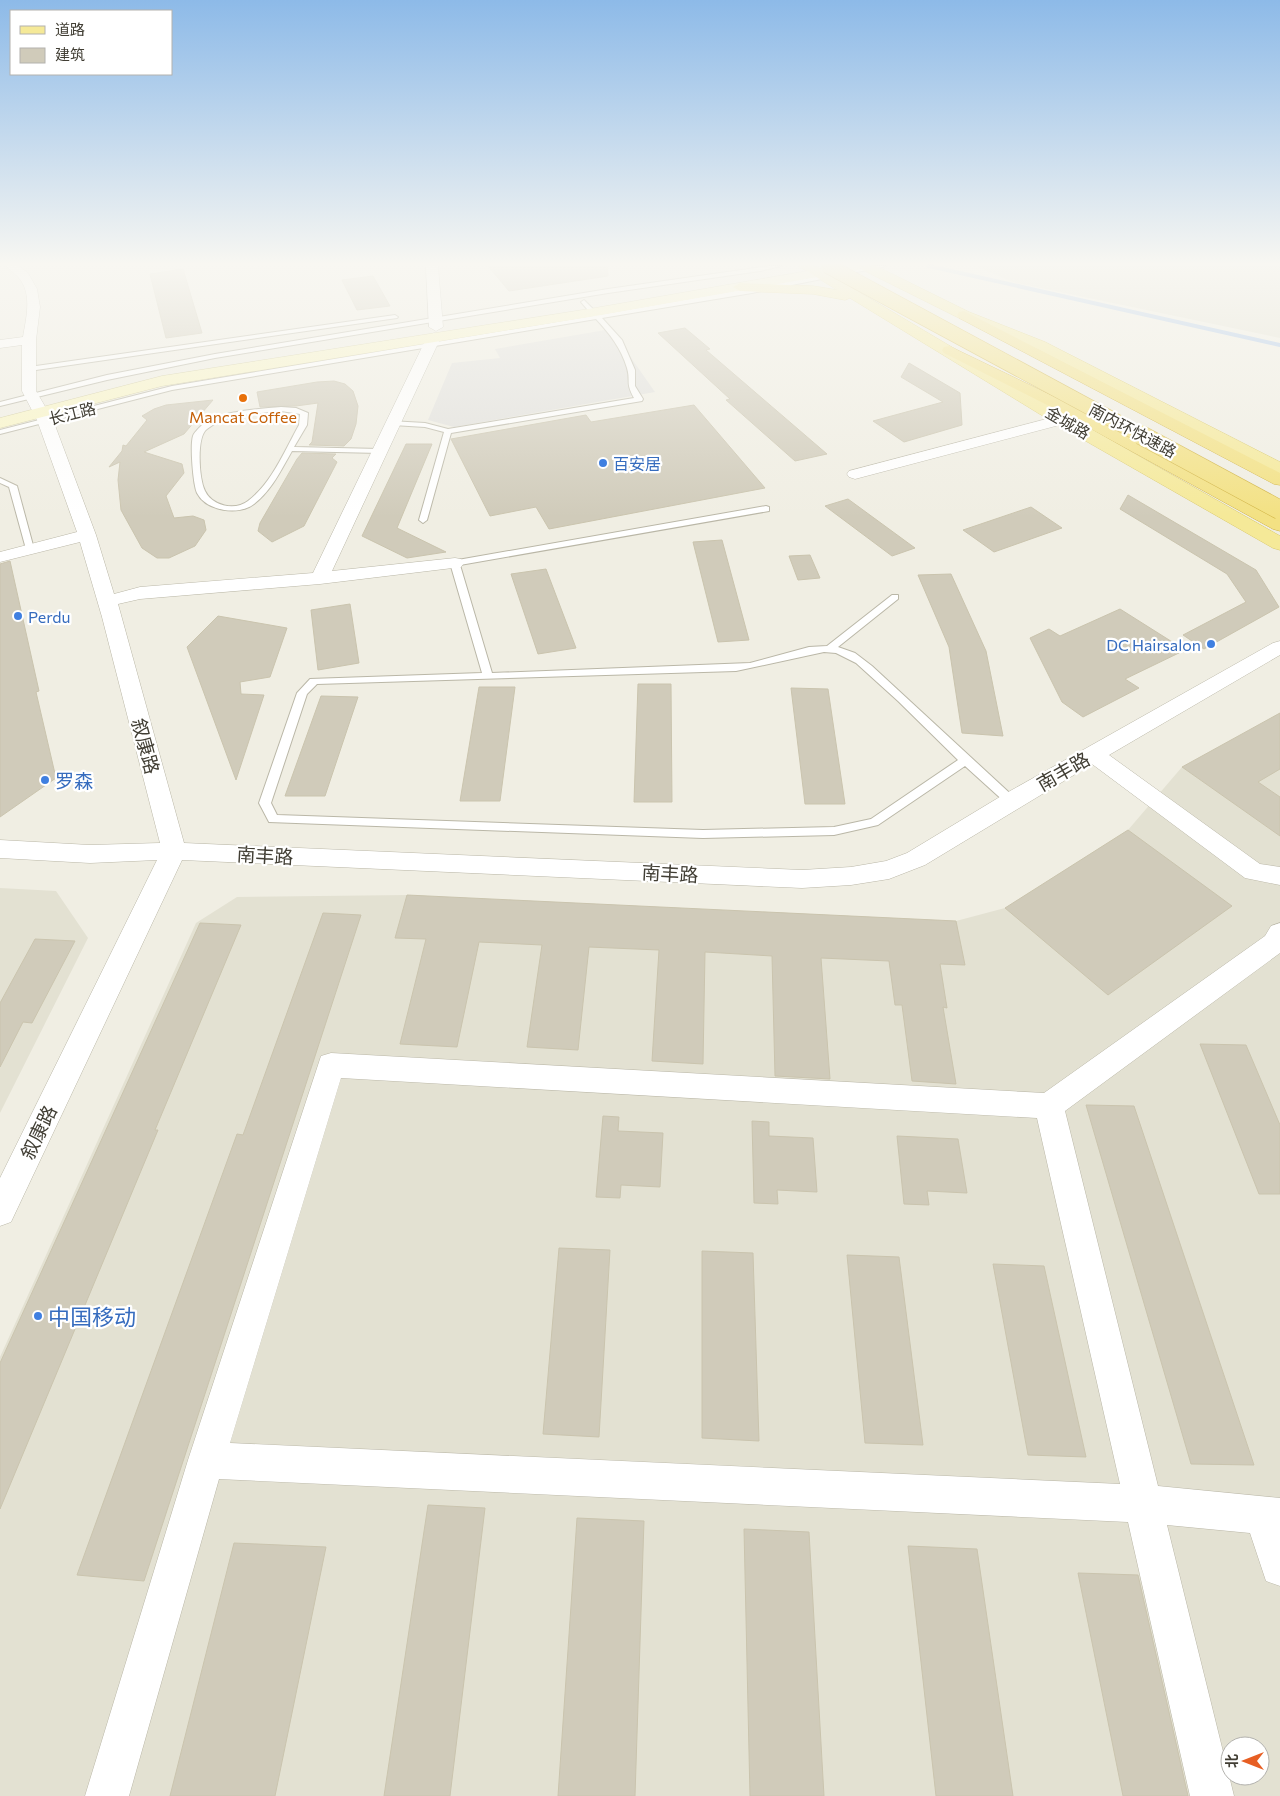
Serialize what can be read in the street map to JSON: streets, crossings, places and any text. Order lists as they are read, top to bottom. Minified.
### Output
{"streets":{"highway":["南内环快速路"],"main road":["长江路","金城路"],"street":["叙康路","南丰路"]},"crossings":[["长江路","叙康路"],["叙康路","南丰路"]],"places":["Mancat Coffee","百安居","Perdu","DC Hairsalon","罗森","中国移动"],"legend":["道路","建筑"],"north":"left"}
